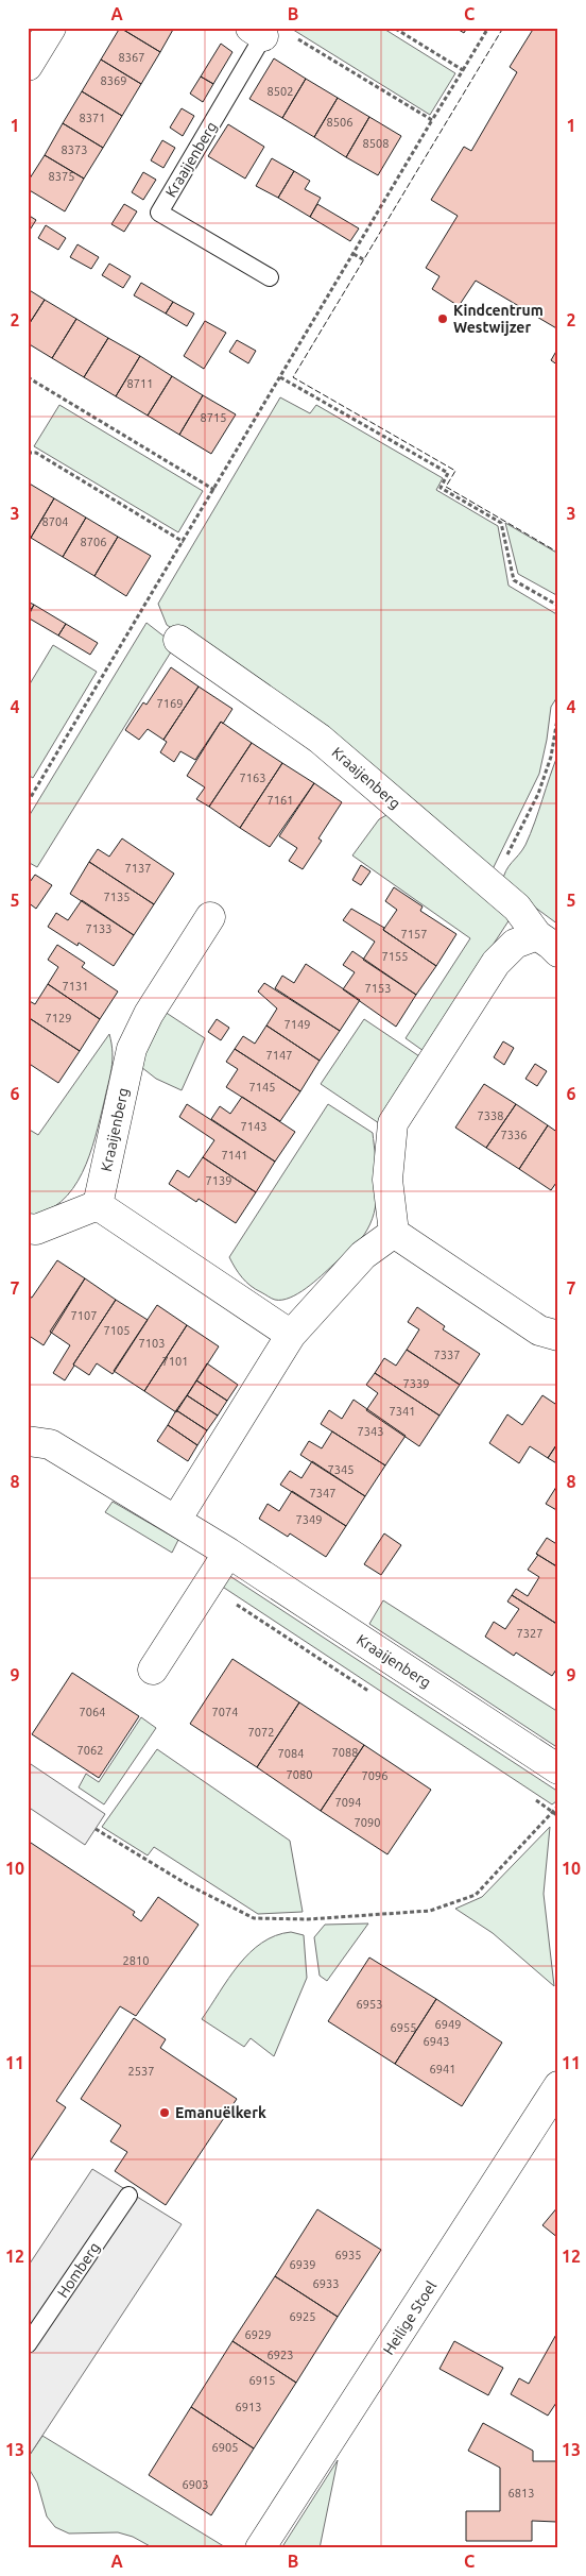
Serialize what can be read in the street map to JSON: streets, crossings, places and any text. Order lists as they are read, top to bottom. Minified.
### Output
{"streets":{"street":["Kraaijenberg","Heilige Stoel"],"lane":["Homberg"]},"places":["Kindcentrum Westwijzer","Emanuëlkerk"],"house_numbers":["8367","8369","8502","8371","8506","8508","8373","8375","8711","8715","8704","8706","7169","7163","7161","7137","7135","7133","7157","7155","7131","7153","7129","7149","7147","7145","7338","7143","7336","7141","7139","7107","7105","7103","7337","7101","7339","7341","7343","7345","7347","7349","7327","7064","7074","7072","7062","7088","7084","7080","7096","7094","7090","2810","6953","6949","6955","6943","6941","2537","6935","6939","6933","6925","6929","6923","6915","6913","6905","6903","6813"],"grid":{"columns":["A","B","C"],"rows":["1","2","3","4","5","6","7","8","9","10","11","12","13"]}}
